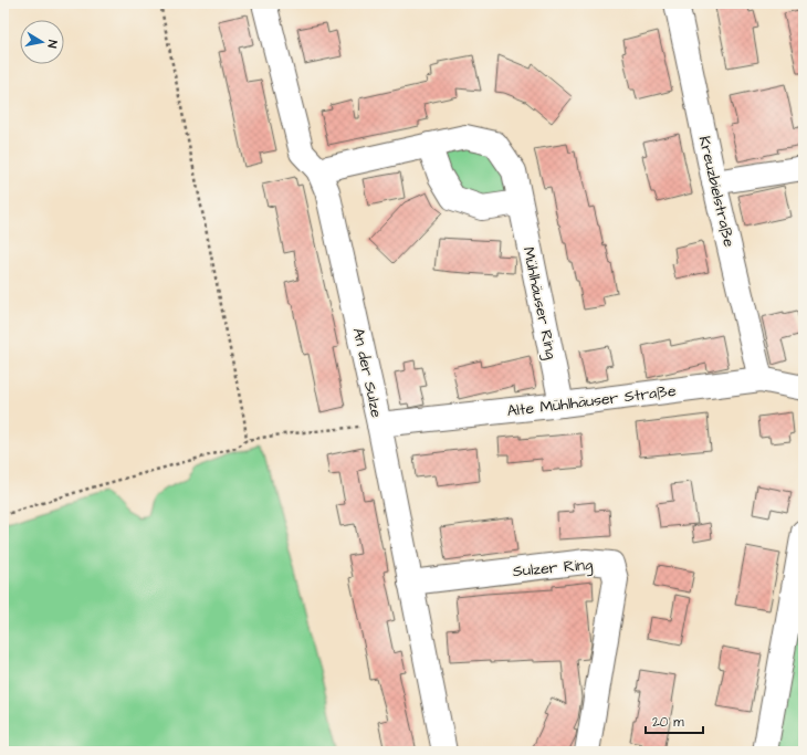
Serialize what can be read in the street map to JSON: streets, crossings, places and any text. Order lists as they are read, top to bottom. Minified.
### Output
{"streets":{"street":["Kreuzbielstraße","Mühlhäuser Ring","An der Sulze","Alte Mühlhäuser Straße","Sulzer Ring"]},"crossings":[["Kreuzbielstraße","Alte Mühlhäuser Straße"],["Mühlhäuser Ring","An der Sulze"],["Mühlhäuser Ring","Alte Mühlhäuser Straße"],["An der Sulze","Alte Mühlhäuser Straße"],["An der Sulze","Sulzer Ring"]],"scale_bar":"20 m","north":"right"}
